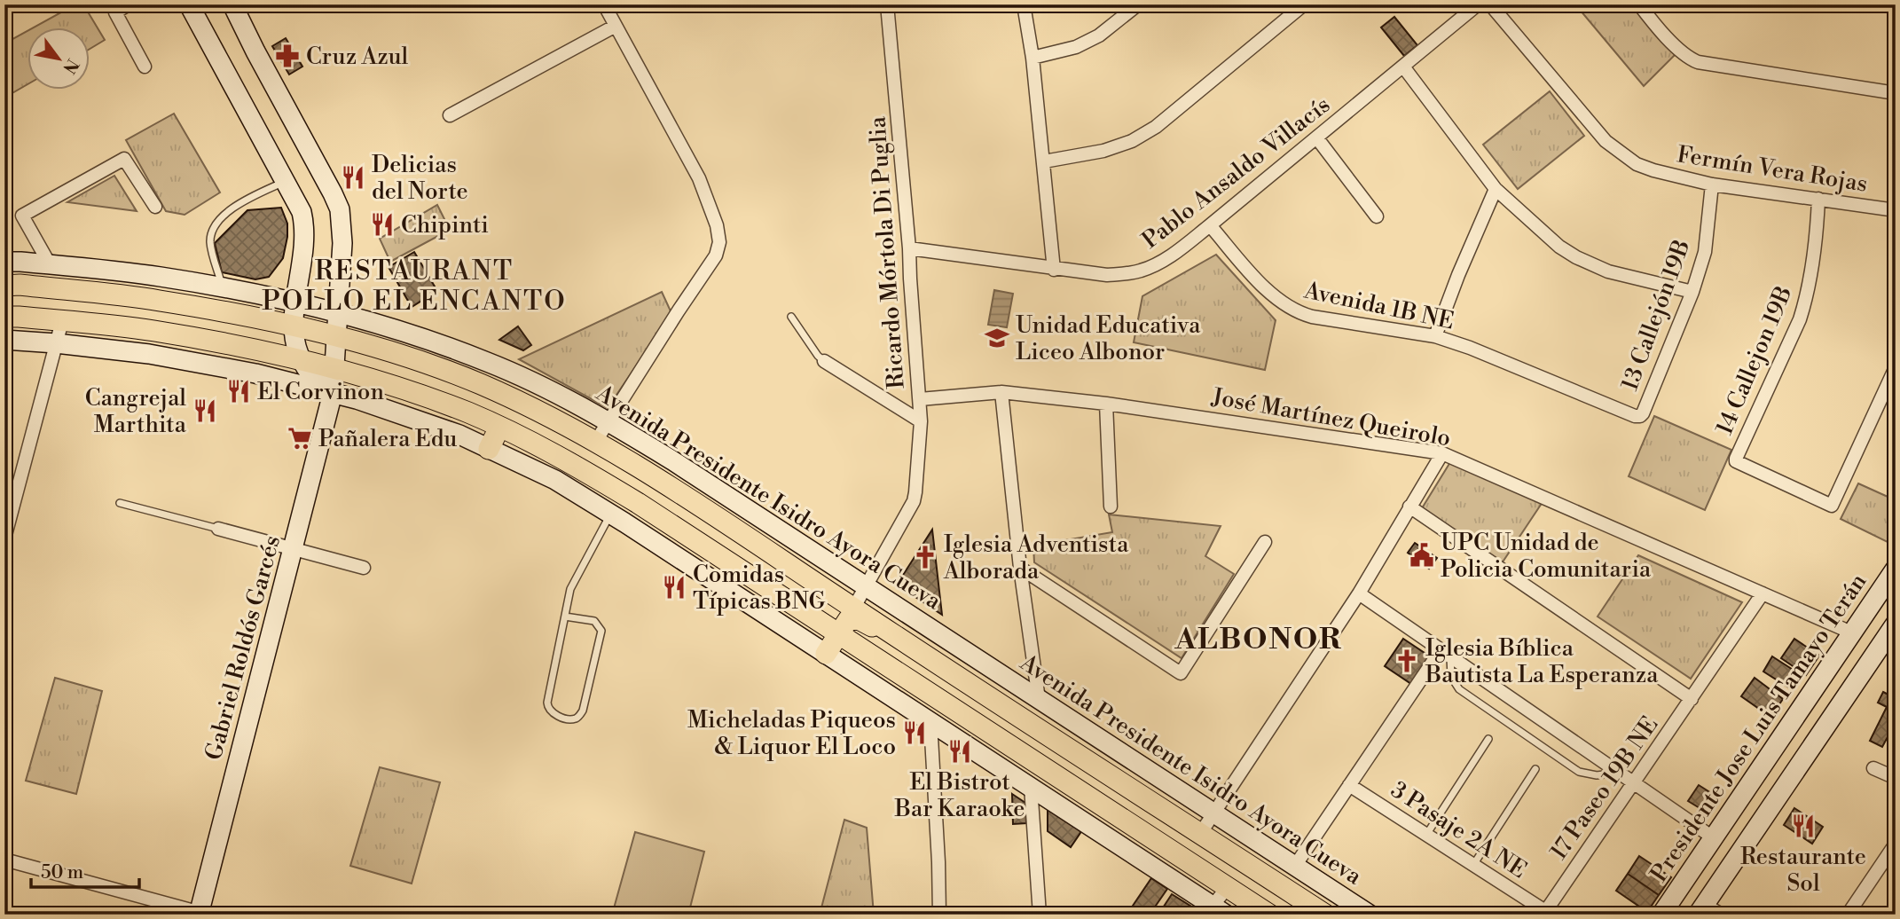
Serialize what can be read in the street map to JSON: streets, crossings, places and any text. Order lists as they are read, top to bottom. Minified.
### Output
{"streets":{"main road":["Avenida Presidente Isidro Ayora Cueva","Gabriel Roldós Garcés","Presidente Jose Luis Tamayo Terán"],"street":["Fermín Vera Rojas","Pablo Ansaldo Villacís","Ricardo Mórtola Di Puglia","Avenida 1B NE","13 Callejón 19B","14 Callejon 19B","José Martínez Queirolo","17 Paseo 19B NE","3 Pasaje 2A NE"]},"crossings":[["Fermín Vera Rojas","13 Callejón 19B"],["Fermín Vera Rojas","14 Callejon 19B"],["Pablo Ansaldo Villacís","Ricardo Mórtola Di Puglia"],["Pablo Ansaldo Villacís","Avenida 1B NE"],["Ricardo Mórtola Di Puglia","José Martínez Queirolo"],["Ricardo Mórtola Di Puglia","Avenida Presidente Isidro Ayora Cueva"],["Avenida 1B NE","13 Callejón 19B"],["José Martínez Queirolo","Presidente Jose Luis Tamayo Terán"],["José Martínez Queirolo","17 Paseo 19B NE"],["Avenida Presidente Isidro Ayora Cueva","Gabriel Roldós Garcés"],["17 Paseo 19B NE","3 Pasaje 2A NE"]],"districts":["RESTAURANT POLLO EL ENCANTO","ALBONOR"],"places":{"pharmacy":["Cruz Azul"],"restaurant":["Delicias del Norte","Chipinti","El Corvinon","Cangrejal Marthita","Comidas Típicas BNG","Micheladas Piqueos & Liquor El Loco","El Bistrot Bar Karaoke","Restaurante Sol"],"school or university":["Unidad Educativa Liceo Albonor"],"supermarket":["Pañalera Edu"],"public building":["UPC Unidad de Policia Comunitaria"],"church":["Iglesia Adventista Alborada","Iglesia Bíblica Bautista La Esperanza"]},"scale_bar":"50 m","north":"bottom right"}
